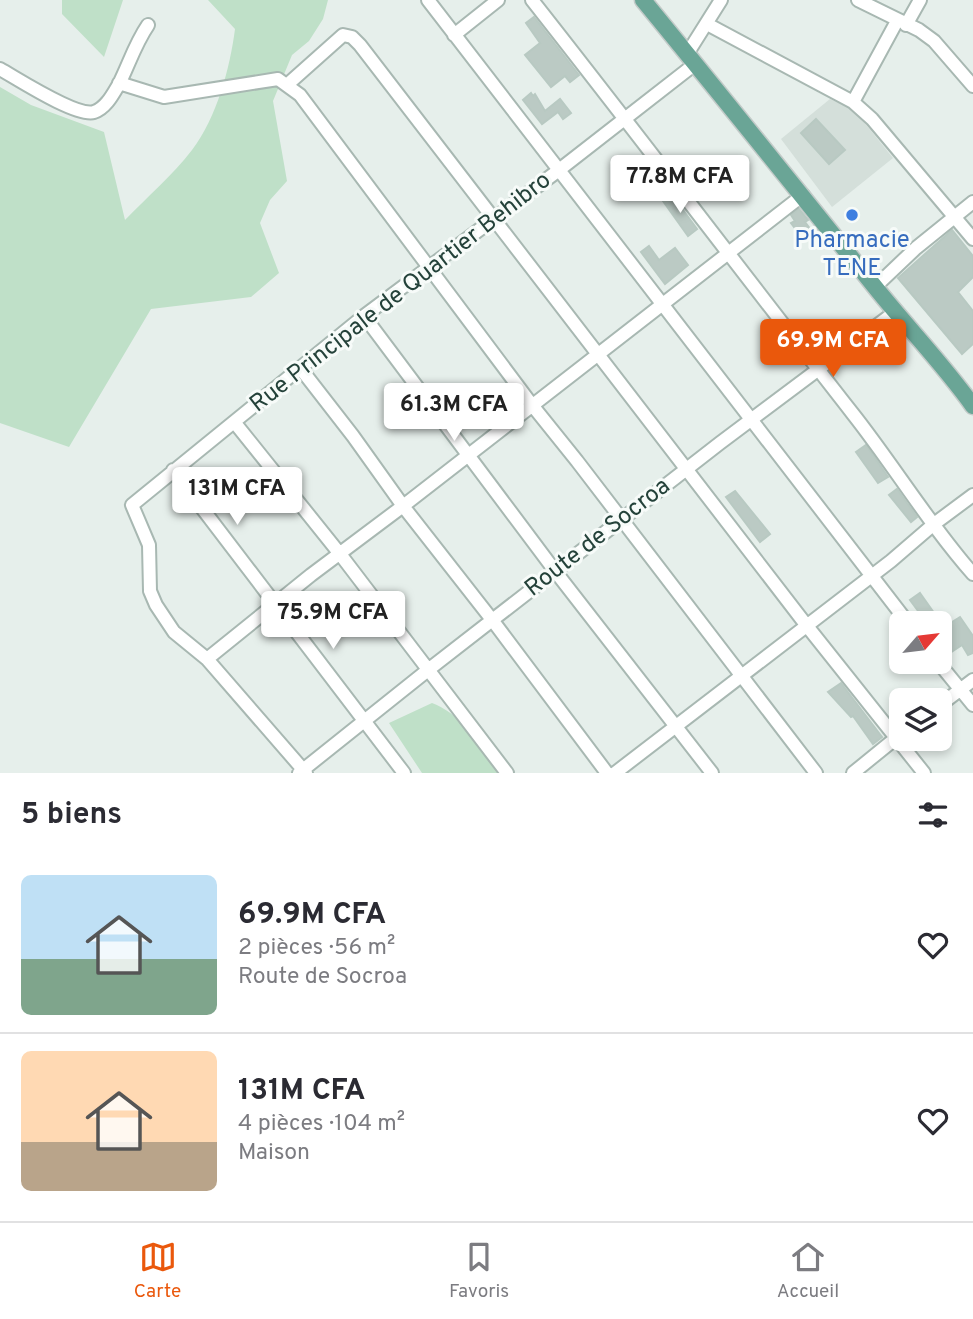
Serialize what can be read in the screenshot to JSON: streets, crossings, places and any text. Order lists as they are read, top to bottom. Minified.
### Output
{"streets":{"street":["Rue Principale de Quartier Behibro","Route de Socroa"]},"places":["Pharmacie TENE"],"north":"top right","page":{"price":["77.8M CFA","69.9M CFA","61.3M CFA","131M CFA","75.9M CFA"],"heading":"5 biens","list":[{"name":"69.9M CFA","note":"2 pièces · 56 m² · Route de Socroa"},{"name":"131M CFA","note":"4 pièces · 104 m² · Maison"}],"tabs":["Carte","Favoris","Accueil"]}}
